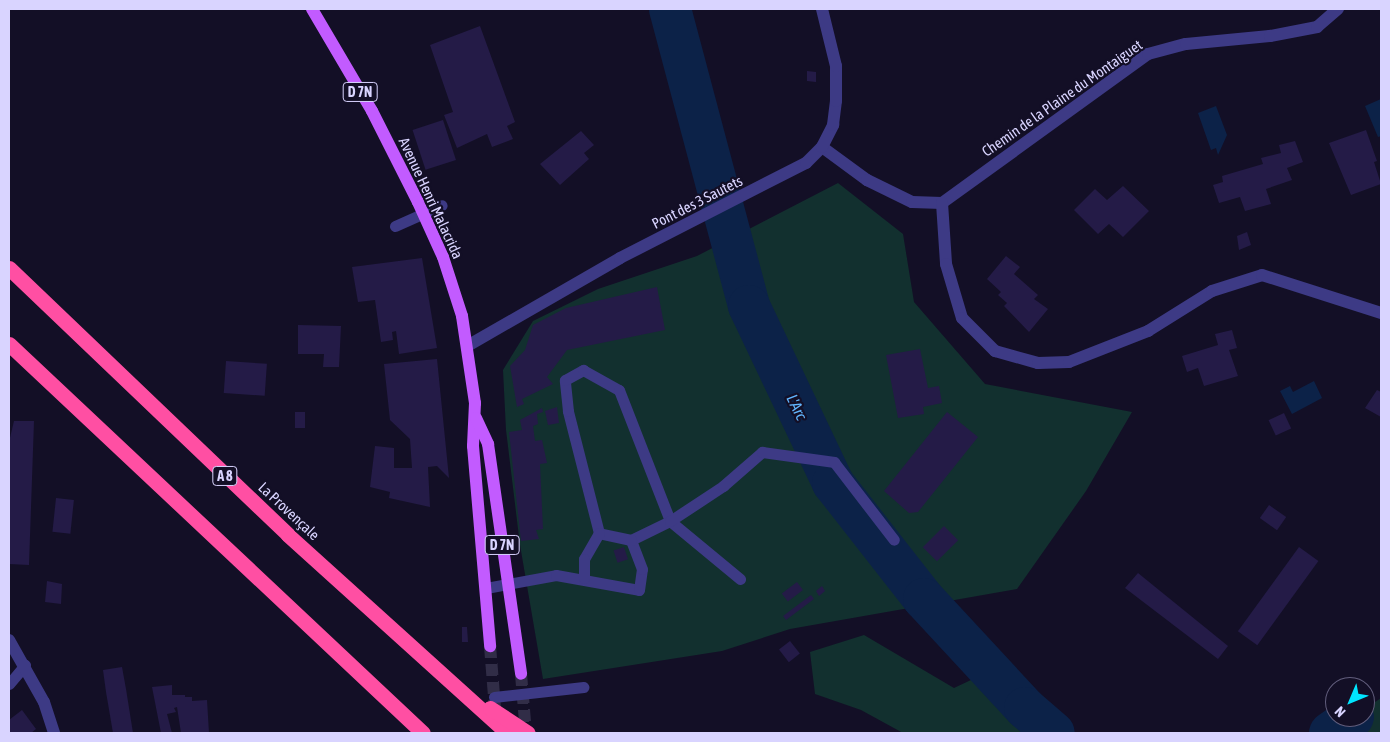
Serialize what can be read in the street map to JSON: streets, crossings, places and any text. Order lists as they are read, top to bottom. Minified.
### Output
{"streets":{"highway":["A 8","La Provençale"],"main road":["D 7N","Avenue Henri Malacrida"],"street":["Chemin de la Plaine du Montaiguet","Pont des 3 Sautets"]},"crossings":[["Avenue Henri Malacrida","Pont des 3 Sautets"]],"water":["L'Arc"],"north":"bottom left"}
